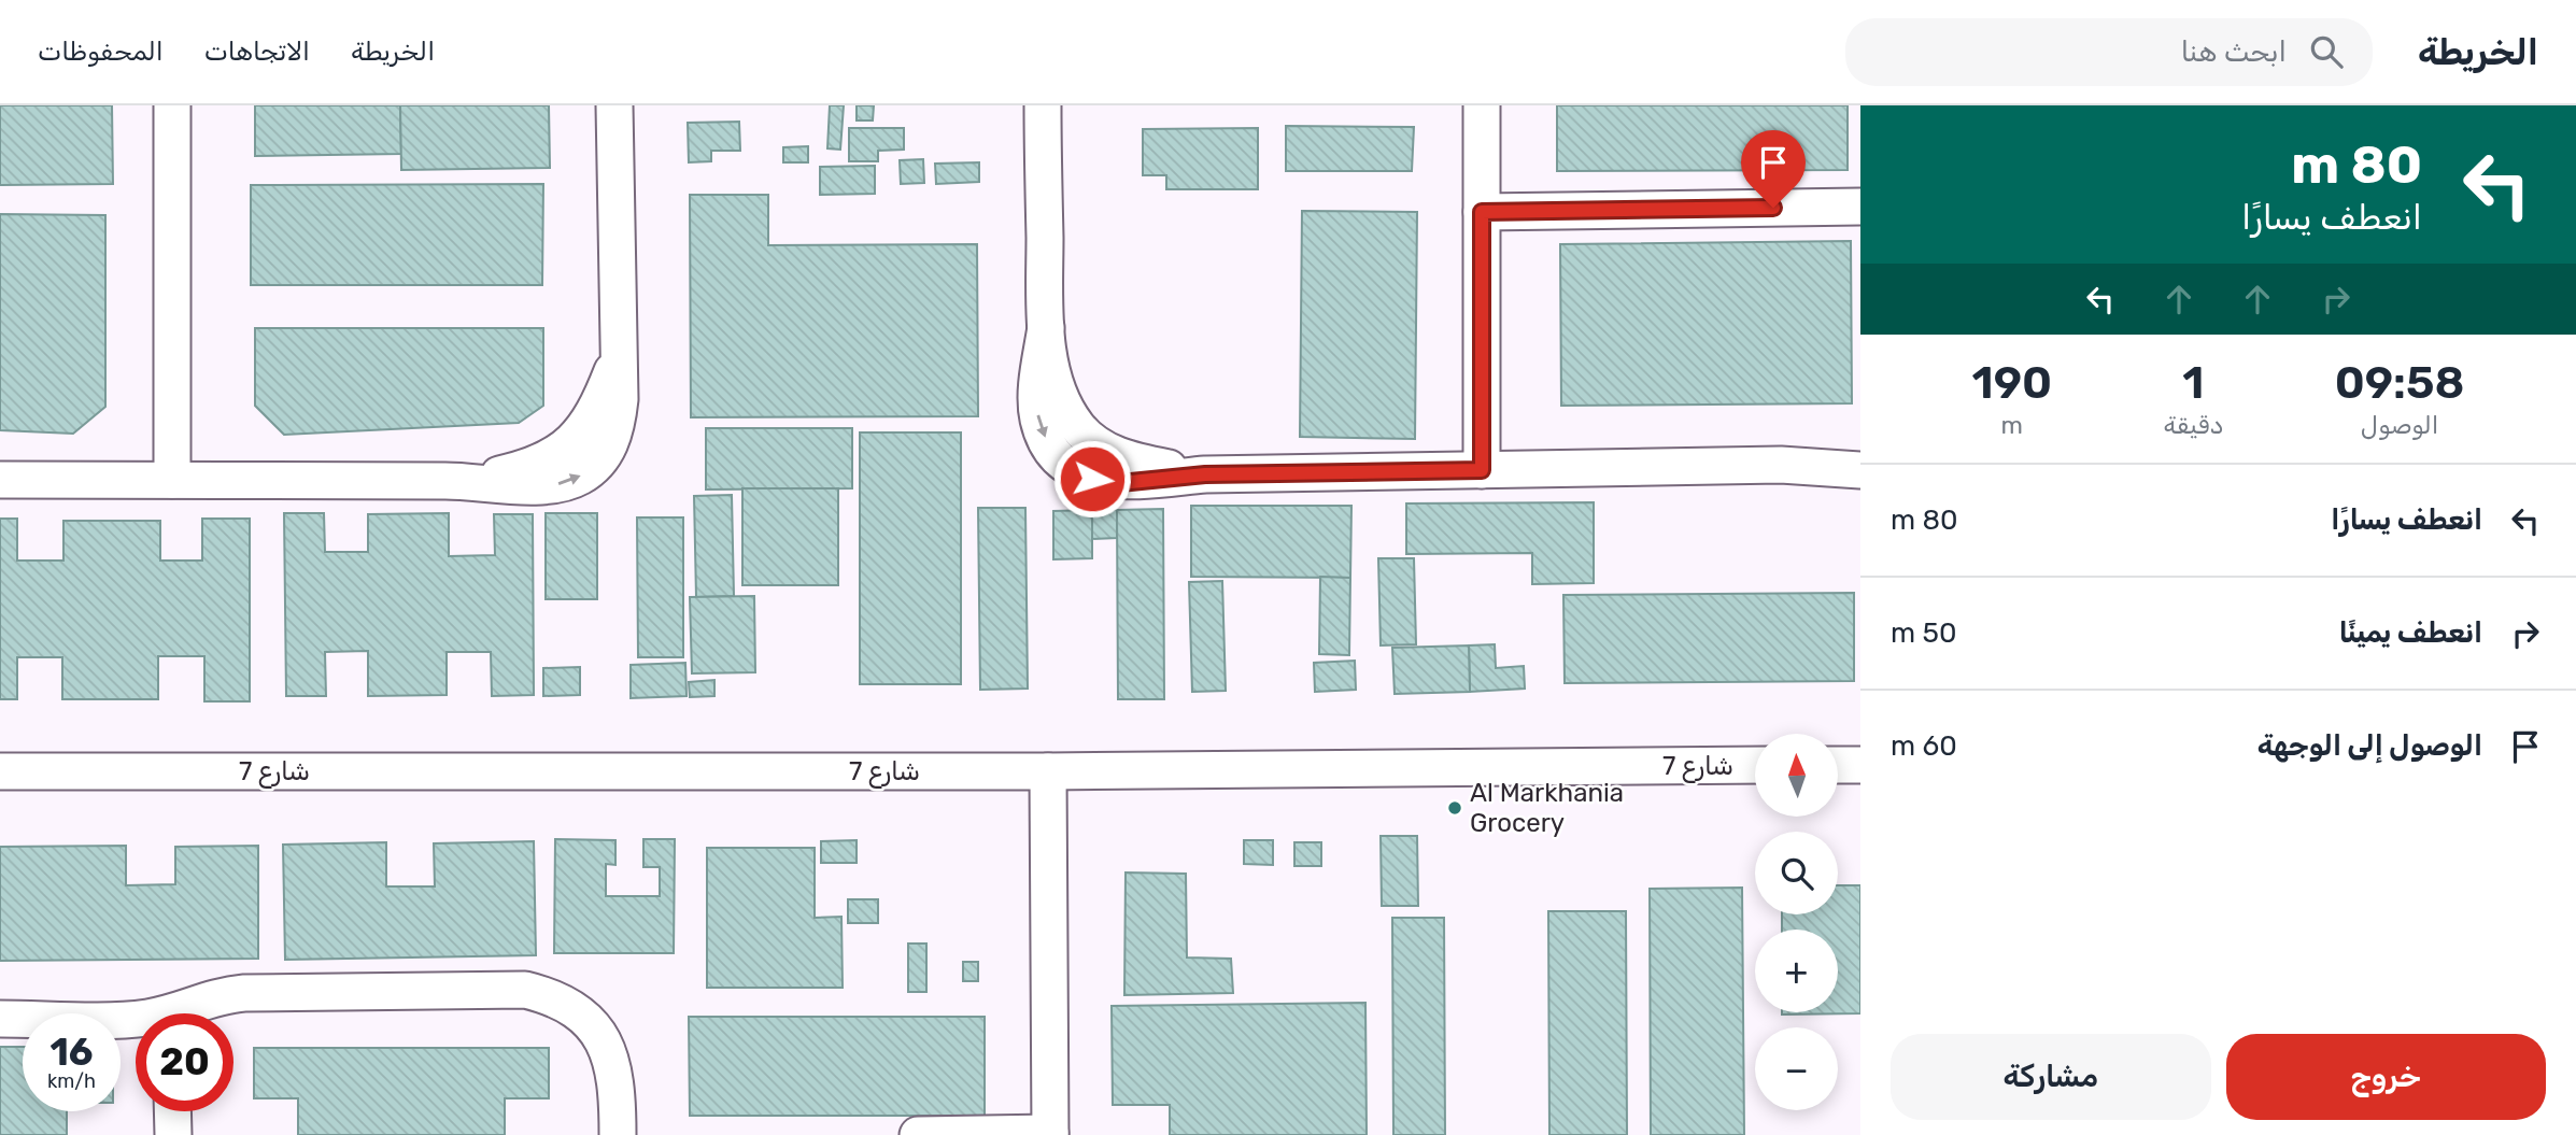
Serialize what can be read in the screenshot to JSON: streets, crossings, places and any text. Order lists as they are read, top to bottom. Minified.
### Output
{"streets":{"street":["شارع 7"]},"places":["Al Markhania Grocery"],"north":"top","page":{"header":"الخريطة","search":"ابحث هنا","nav":["الخريطة","الاتجاهات","المحفوظات"],"turn":["80 m","انعطف يسارًا"],"eta":["09:58","الوصول","1","دقيقة","190","m"],"list":[{"name":"انعطف يسارًا","value":"80 m"},{"name":"انعطف يمينًا","value":"50 m"},{"name":"الوصول إلى الوجهة","value":"60 m"}],"map_buttons":["+","−"],"speed":"16 km/h","limit":"20","buttons":["خروج","مشاركة"]}}
